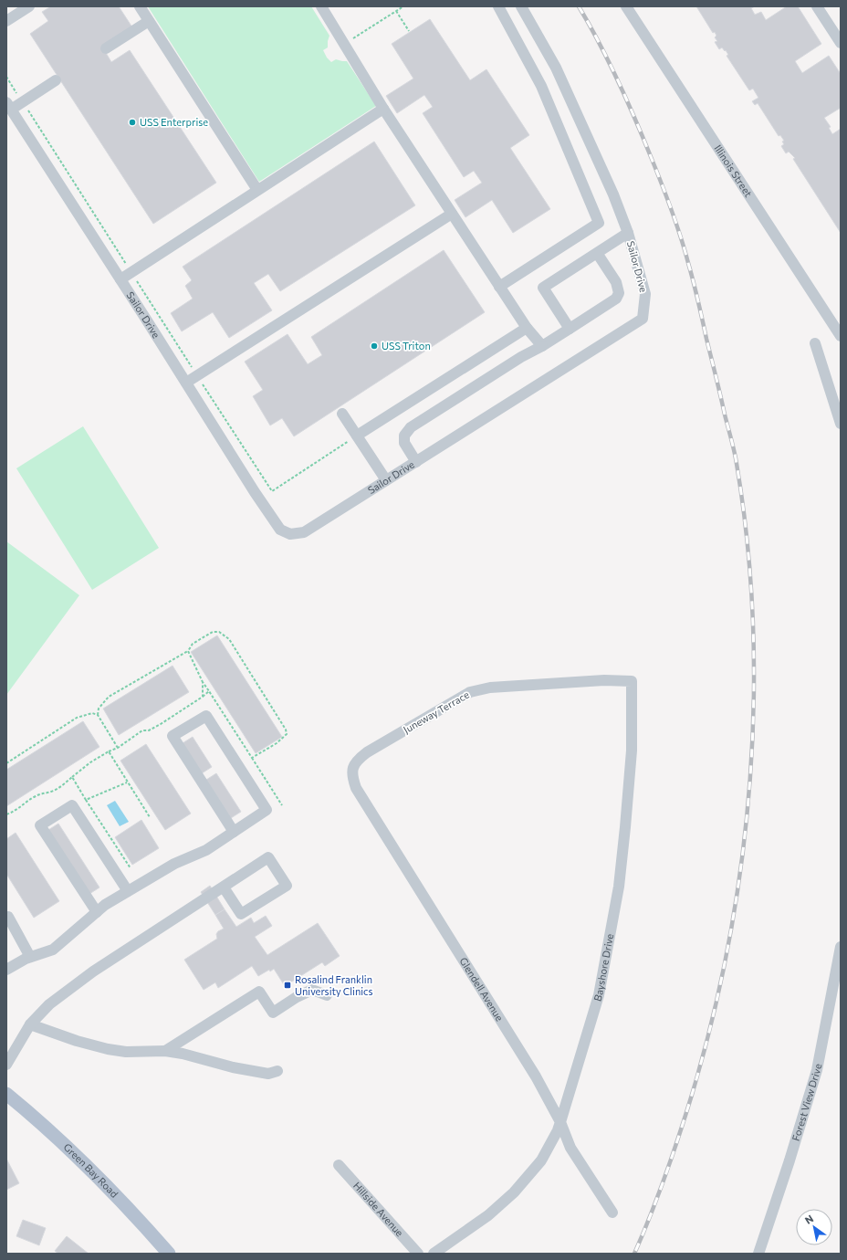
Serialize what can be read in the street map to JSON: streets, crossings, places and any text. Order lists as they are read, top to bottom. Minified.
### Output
{"streets":{"main road":["Green Bay Road"],"street":["Illinois Street","Sailor Drive","Juneway Terrace","Bayshore Drive","Glendell Avenue","Forest View Drive","Hillside Avenue"]},"crossings":[["Juneway Terrace","Bayshore Drive"],["Juneway Terrace","Glendell Avenue"],["Bayshore Drive","Glendell Avenue"]],"places":{"other":["USS Enterprise","USS Triton"],"transit":["Rosalind Franklin University Clinics"]},"north":"top left"}
